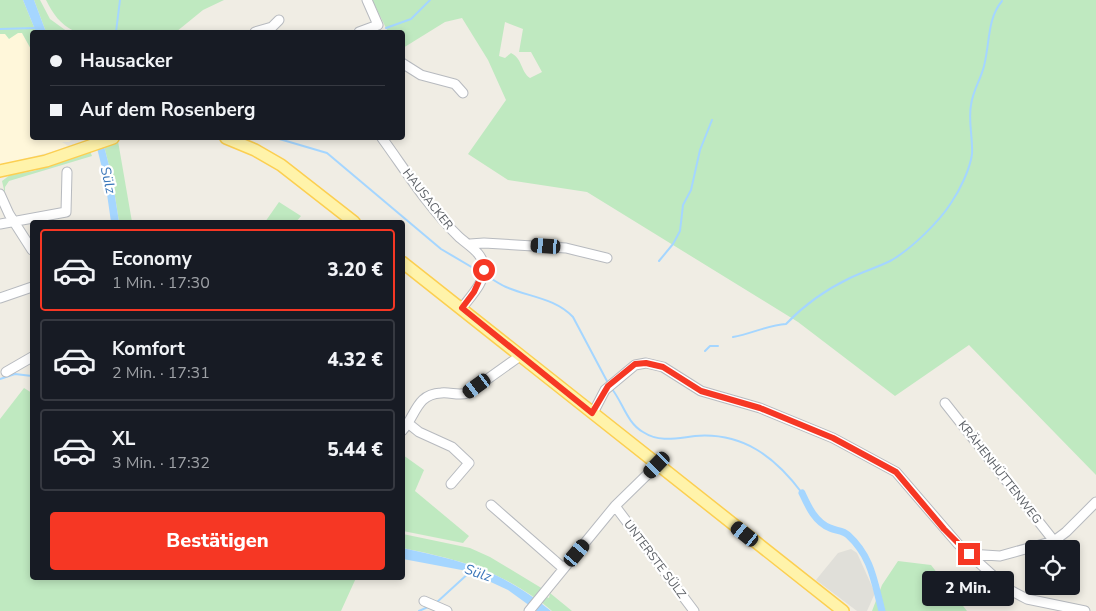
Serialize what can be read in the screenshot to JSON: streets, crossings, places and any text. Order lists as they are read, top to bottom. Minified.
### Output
{"streets":{"street":["HAUSACKER","KRÄHENHÜTTENWEG","UNTERSTE SÜLZ"]},"water":["Sülz"],"page":{"banner":["Hausacker","Auf dem Rosenberg"],"list":[{"name":"Economy","note":"1 Min. · 17:30","value":"3.20 €"},{"name":"Komfort","note":"2 Min. · 17:31","value":"4.32 €"},{"name":"XL","note":"3 Min. · 17:32","value":"5.44 €"}],"buttons":"Bestätigen","bubble":"2 Min."}}
